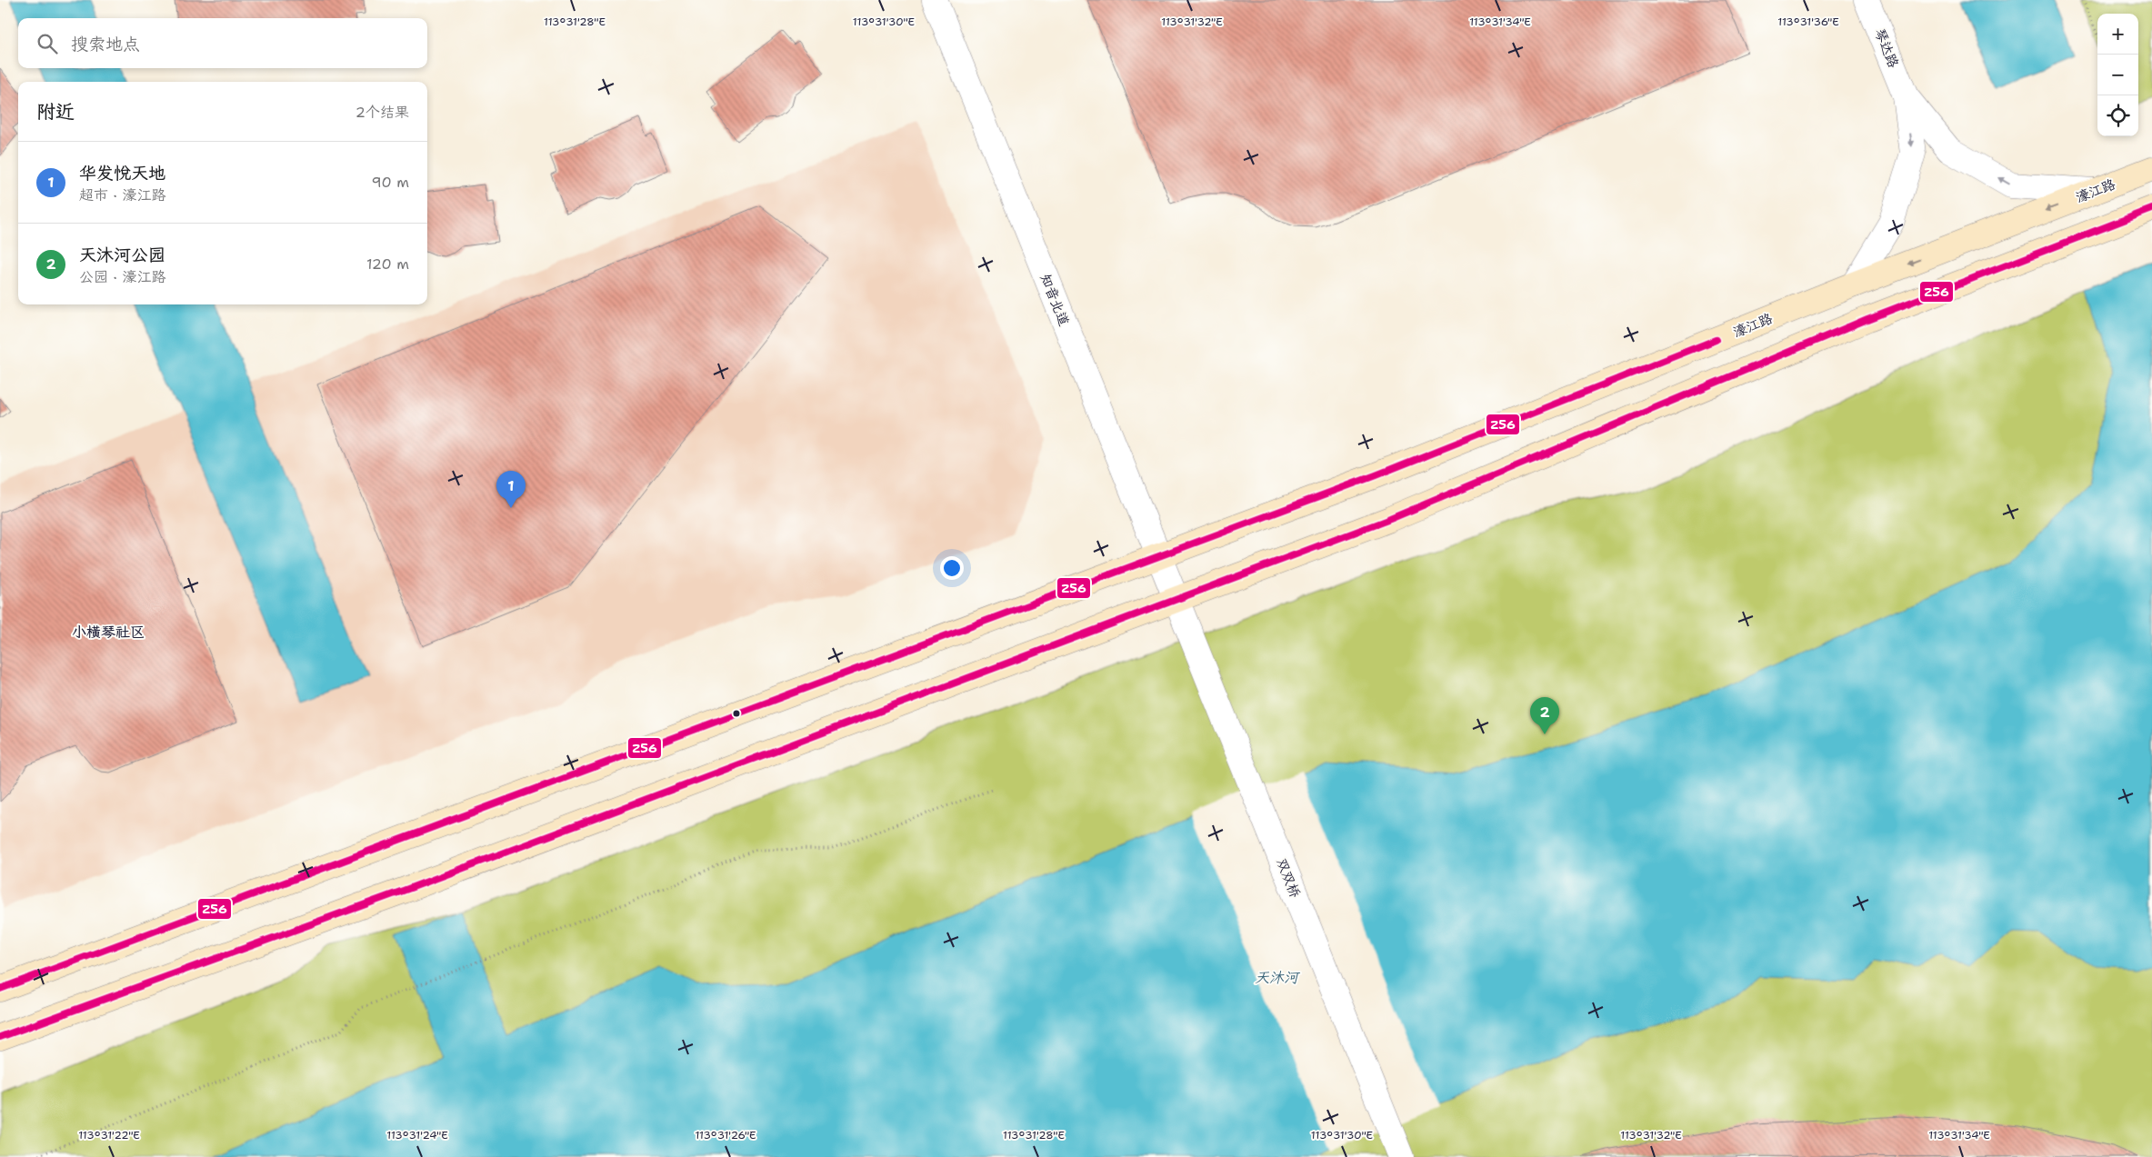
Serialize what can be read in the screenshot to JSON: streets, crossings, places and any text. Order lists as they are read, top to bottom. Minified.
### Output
{"streets":{"main road":["濠江路"],"street":["琴达路","知音北道","双双桥"]},"crossings":[["濠江路","知音北道"],["知音北道","双双桥"]],"districts":["小横琴社区"],"water":["天沐河"],"lines":["transit line Z56"],"page":{"map_buttons":["+","−"],"search":"搜索地点","heading":["附近","2个结果"],"list":[{"mark":"1","name":"华发悦天地","note":"超市 · 濠江路","value":"90 m"},{"mark":"2","name":"天沐河公园","note":"公园 · 濠江路","value":"120 m"}],"pins":["1","2"]},"coordinates":["113°31'28\"E","113°31'30\"E","113°31'32\"E","113°31'36\"E","113°31'34\"E","113°31'22\"E","113°31'24\"E","113°31'26\"E"]}
